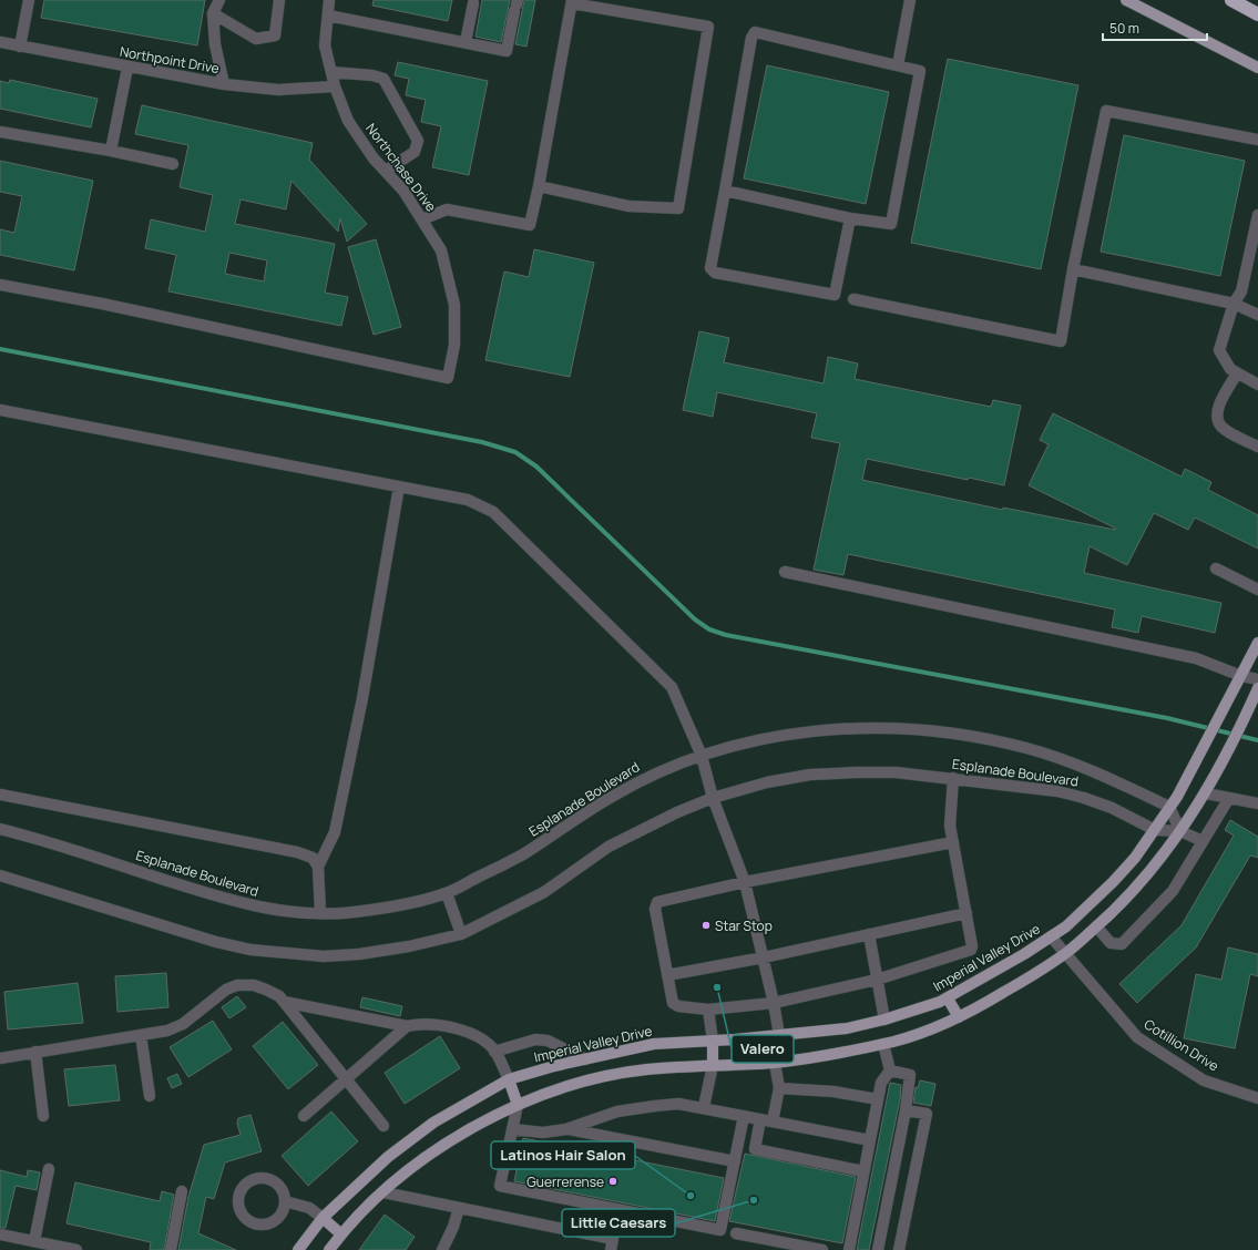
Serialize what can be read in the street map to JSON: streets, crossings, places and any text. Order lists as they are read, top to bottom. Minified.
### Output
{"streets":{"main road":["Imperial Valley Drive"],"street":["Northpoint Drive","Northchase Drive","Esplanade Boulevard","Cotillion Drive"]},"crossings":[["Northpoint Drive","Northchase Drive"],["Esplanade Boulevard","Imperial Valley Drive"],["Imperial Valley Drive","Cotillion Drive"]],"places":["Star Stop","Valero","Guerrerense","Latinos Hair Salon","Little Caesars"],"scale_bar":"50 m"}
